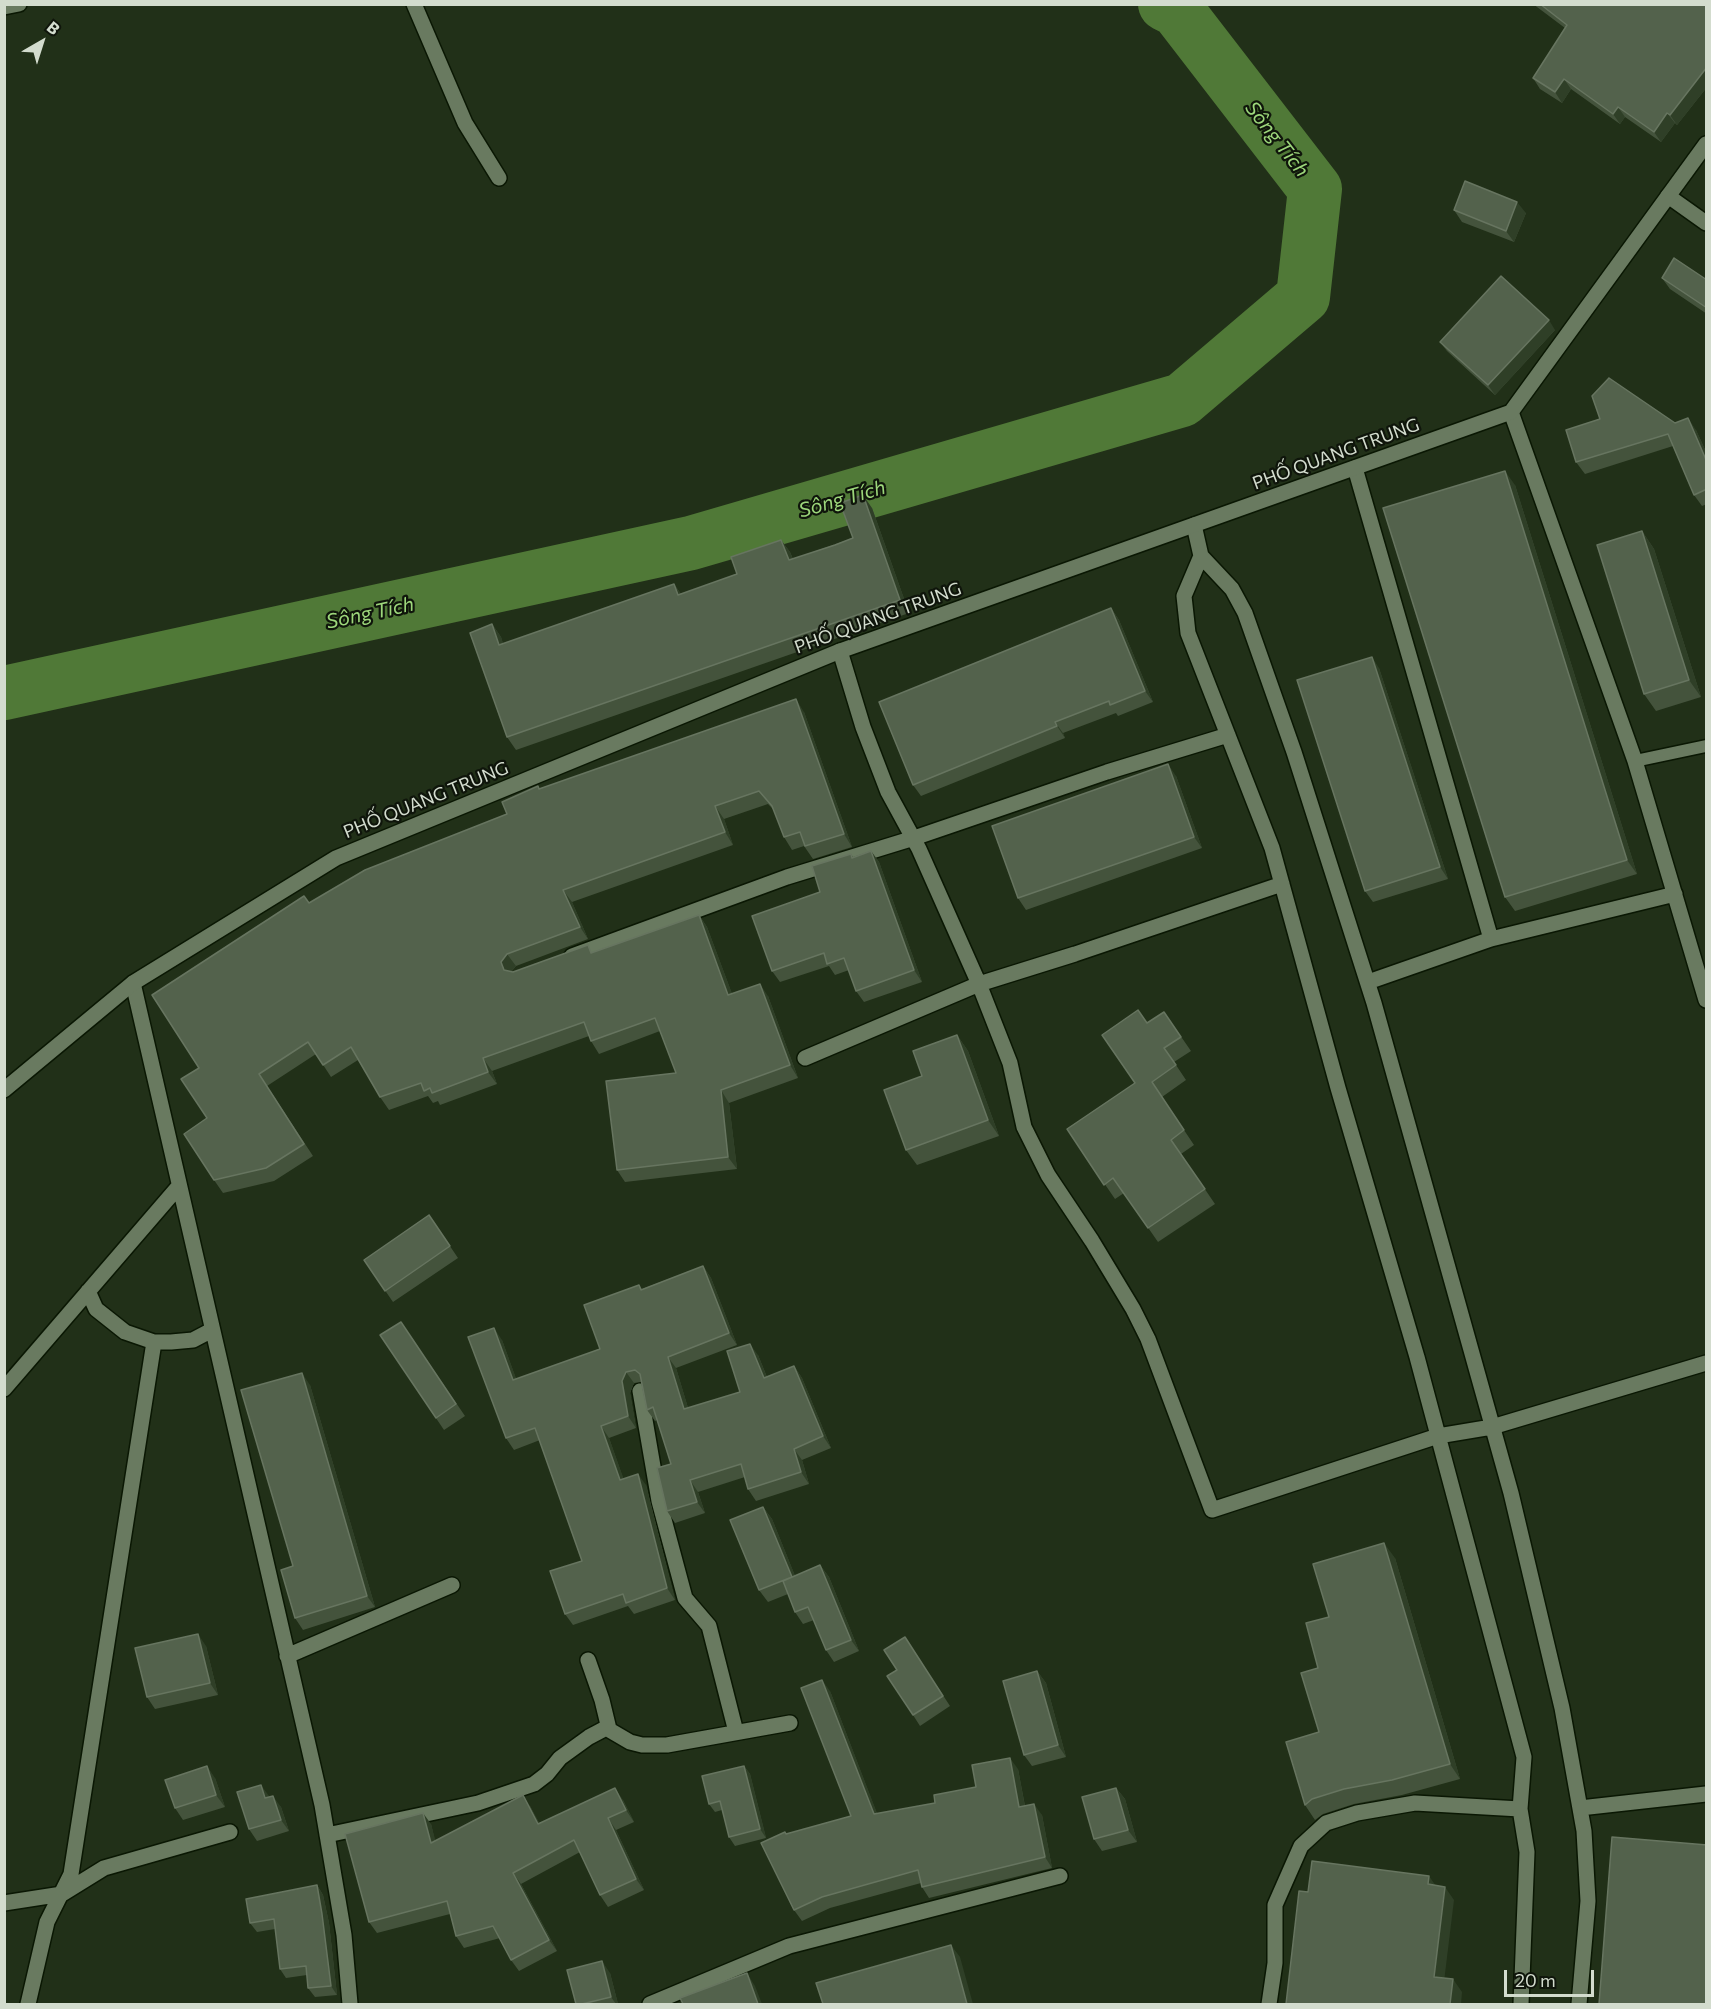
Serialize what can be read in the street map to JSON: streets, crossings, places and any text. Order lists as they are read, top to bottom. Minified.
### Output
{"streets":{"street":["PHỐ QUANG TRUNG"]},"water":["Sông Tích"],"scale_bar":"20 m","north":"top right"}
